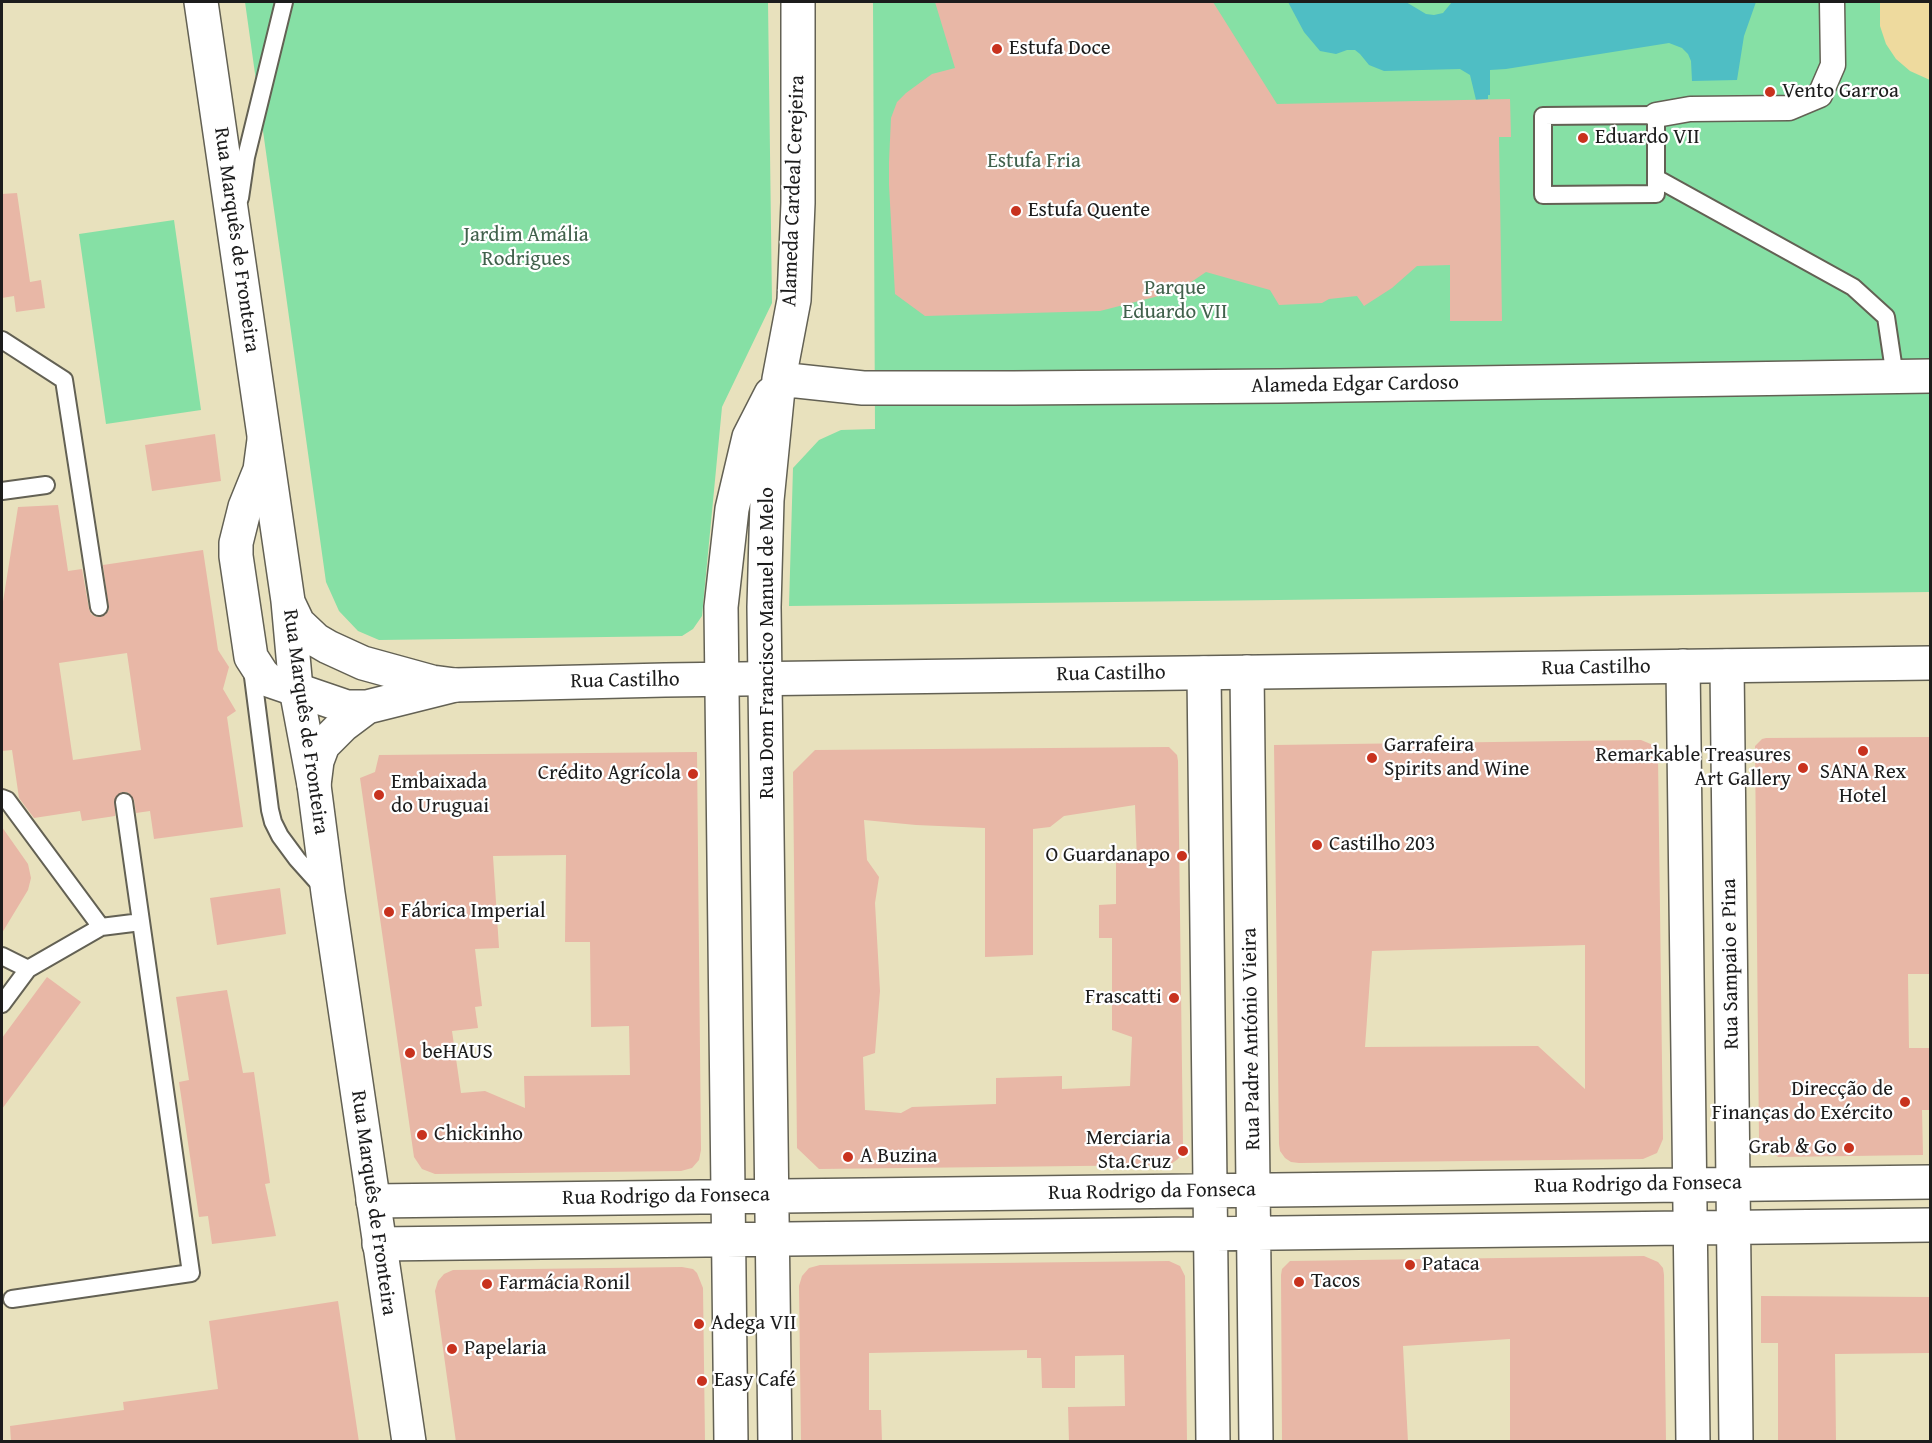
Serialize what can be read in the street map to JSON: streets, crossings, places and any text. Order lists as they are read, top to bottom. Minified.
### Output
{"streets":{"street":["Alameda Cardeal Cerejeira","Rua Marquês de Fronteira","Alameda Edgar Cardoso","Rua Dom Francisco Manuel de Melo","Rua Castilho","Rua Sampaio e Pina","Rua Padre António Vieira","Rua Rodrigo da Fonseca"]},"crossings":[["Alameda Cardeal Cerejeira","Alameda Edgar Cardoso"],["Alameda Cardeal Cerejeira","Rua Dom Francisco Manuel de Melo"],["Rua Marquês de Fronteira","Rua Castilho"],["Rua Marquês de Fronteira","Rua Rodrigo da Fonseca"],["Alameda Edgar Cardoso","Rua Dom Francisco Manuel de Melo"],["Rua Dom Francisco Manuel de Melo","Rua Castilho"],["Rua Dom Francisco Manuel de Melo","Rua Rodrigo da Fonseca"],["Rua Castilho","Rua Sampaio e Pina"],["Rua Castilho","Rua Padre António Vieira"],["Rua Sampaio e Pina","Rua Rodrigo da Fonseca"],["Rua Padre António Vieira","Rua Rodrigo da Fonseca"]],"parks":["Estufa Fria","Jardim Amália Rodrigues","Parque Eduardo VII"],"places":["Estufa Doce","Vento Garroa","Eduardo VII","Estufa Quente","SANA Rex Hotel","Garrafeira Spirits and Wine","Remarkable Treasures Art Gallery","Crédito Agrícola","Embaixada do Uruguai","Castilho 203","O Guardanapo","Fábrica Imperial","Frascatti","beHAUS","Direcção de Finanças do Exército","Chickinho","Grab & Go","Merciaria Sta.Cruz","A Buzina","Pataca","Tacos","Farmácia Ronil","Adega VII","Papelaria","Easy Café"]}
